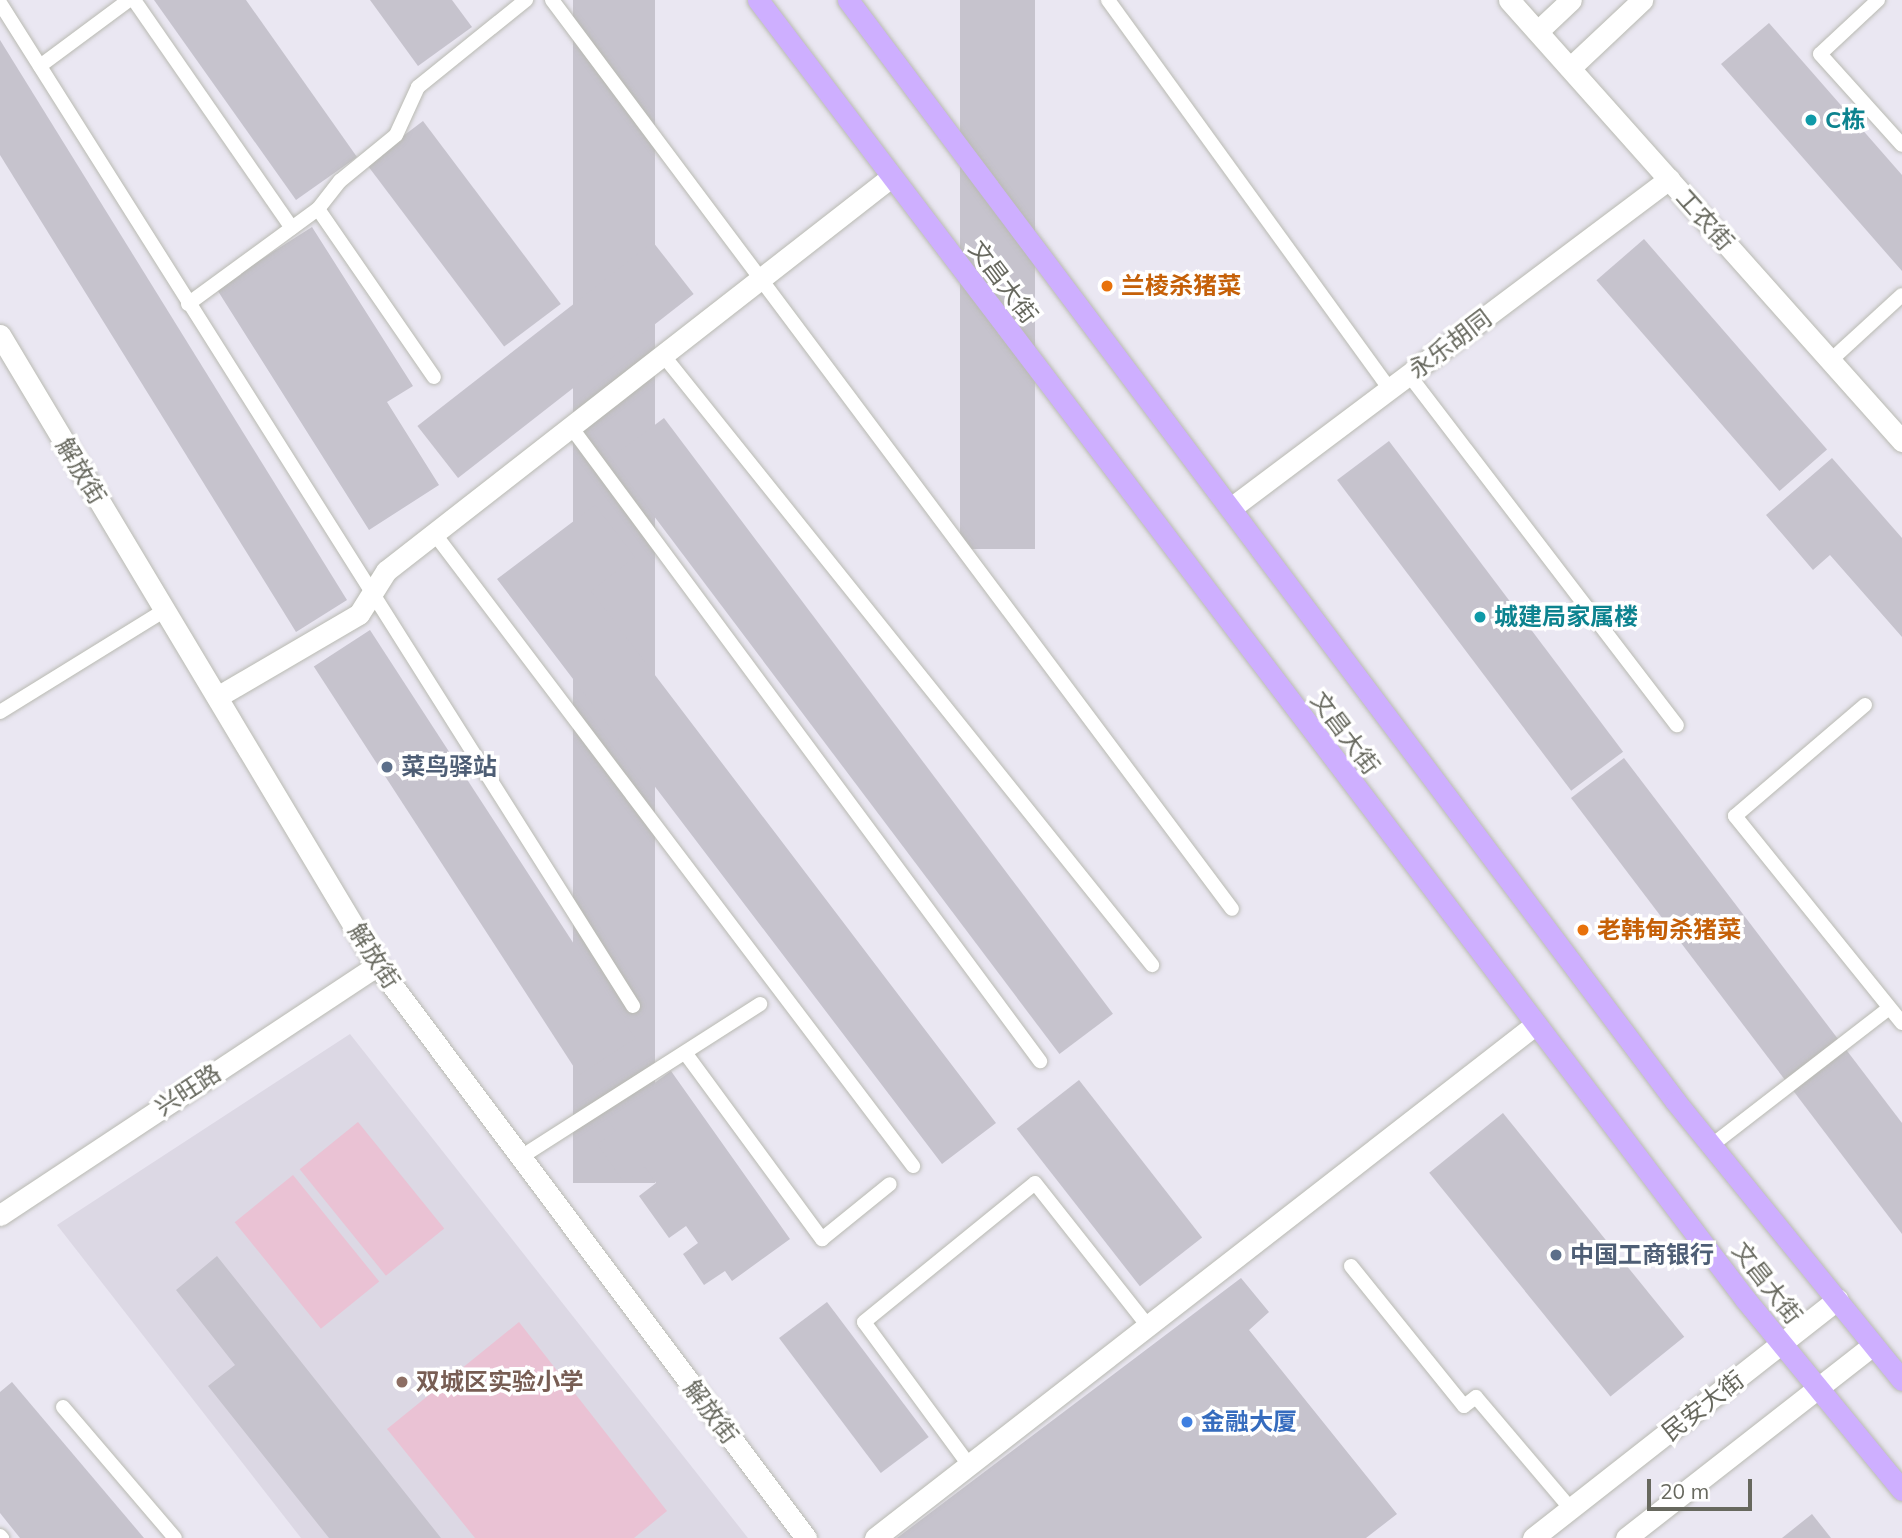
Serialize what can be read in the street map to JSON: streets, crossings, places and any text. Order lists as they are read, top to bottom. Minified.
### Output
{"streets":{"main road":["文昌大街"],"street":["工农街","永乐胡同","解放街","兴旺路","民安大街"]},"crossings":[["工农街","永乐胡同"],["文昌大街","永乐胡同"],["文昌大街","民安大街"],["解放街","兴旺路"]],"places":["C栋","兰棱杀猪菜","城建局家属楼","菜鸟驿站","老韩甸杀猪菜","中国工商银行","双城区实验小学","金融大厦"],"scale_bar":"20 m"}
